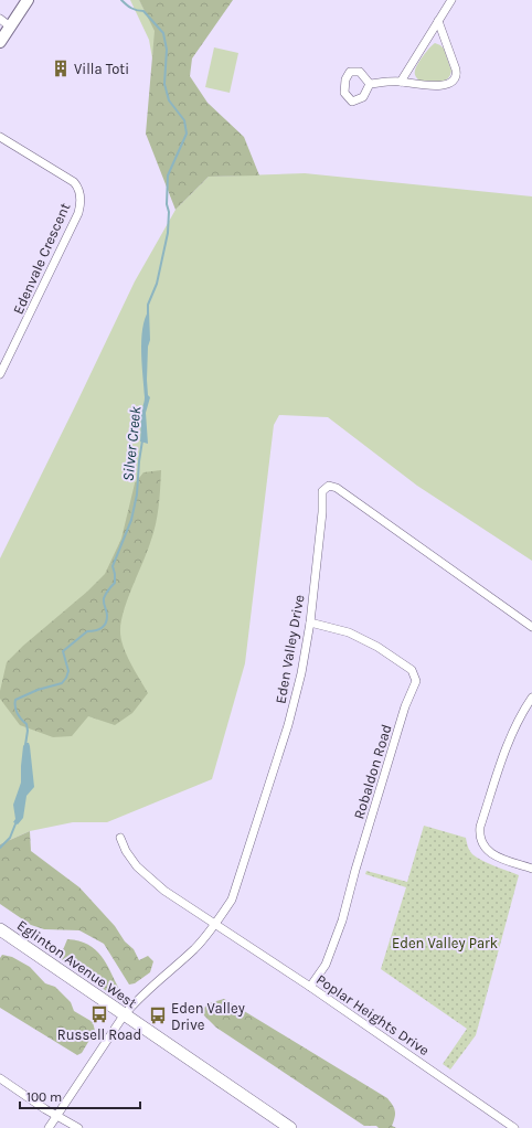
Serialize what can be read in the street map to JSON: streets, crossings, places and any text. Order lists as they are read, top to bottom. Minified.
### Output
{"streets":{"main road":["Eglinton Avenue West"],"street":["Edenvale Crescent","Eden Valley Drive","Robaldon Road","Poplar Heights Drive"]},"crossings":[["Eden Valley Drive","Robaldon Road"],["Eden Valley Drive","Eglinton Avenue West"],["Eden Valley Drive","Poplar Heights Drive"],["Robaldon Road","Poplar Heights Drive"]],"water":["Silver Creek"],"parks":["Eden Valley Park"],"places":{"building":["Villa Toti"],"bus stop":["Russell Road","Eden Valley Drive"]},"scale_bar":"100 m"}
